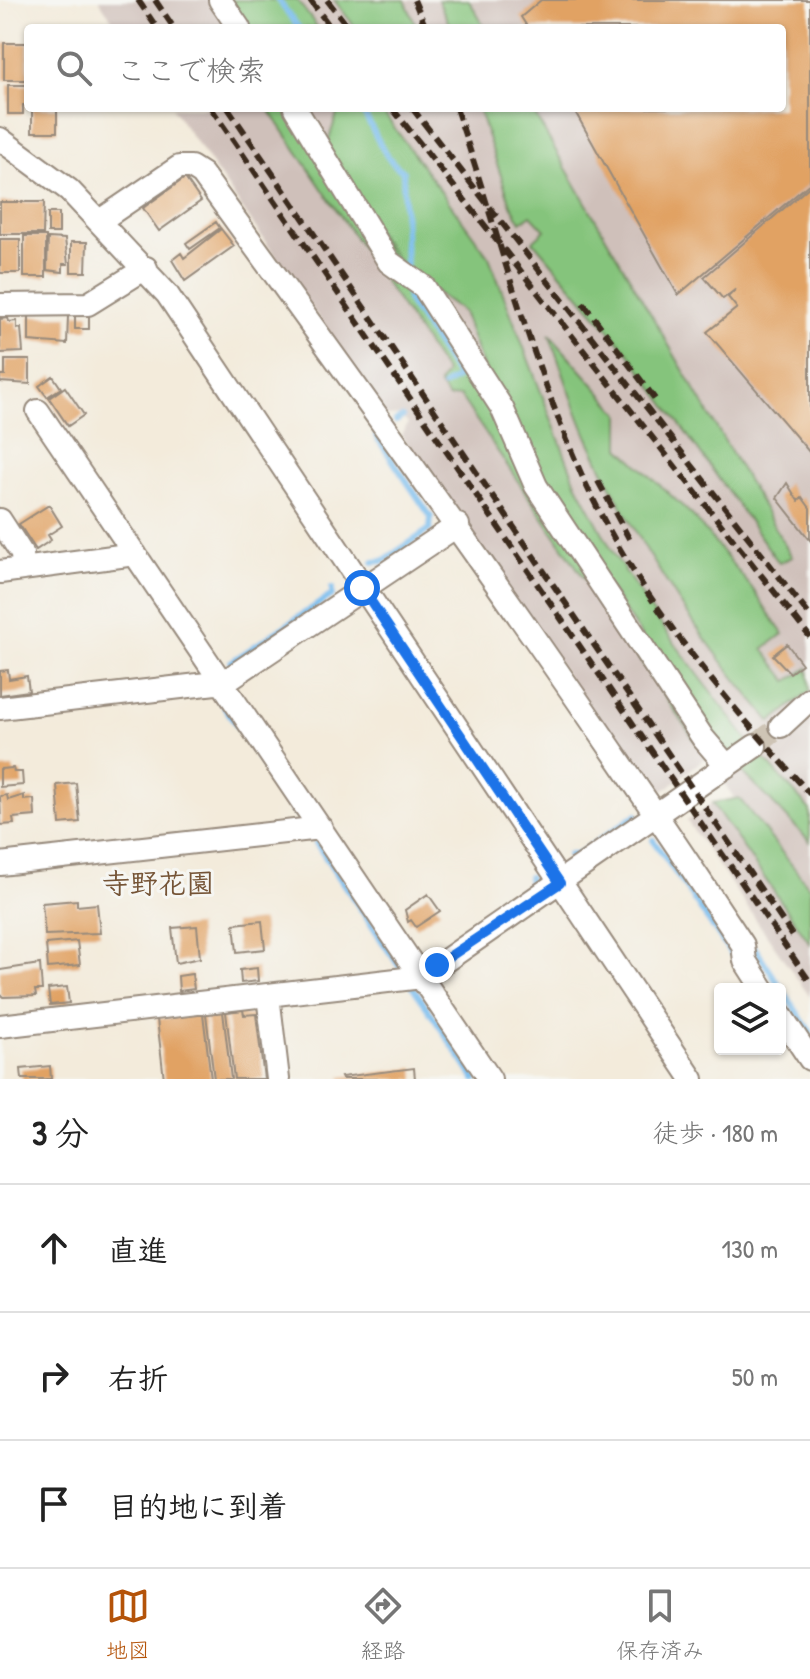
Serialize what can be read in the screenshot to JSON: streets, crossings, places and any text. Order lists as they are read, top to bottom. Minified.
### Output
{"districts":["寺野花園"],"page":{"search":"ここで検索","heading":["3 分","徒歩 · 180 m"],"list":[["直進","130 m"],["右折","50 m"],"目的地に到着"],"nav":["地図","経路","保存済み"]}}
